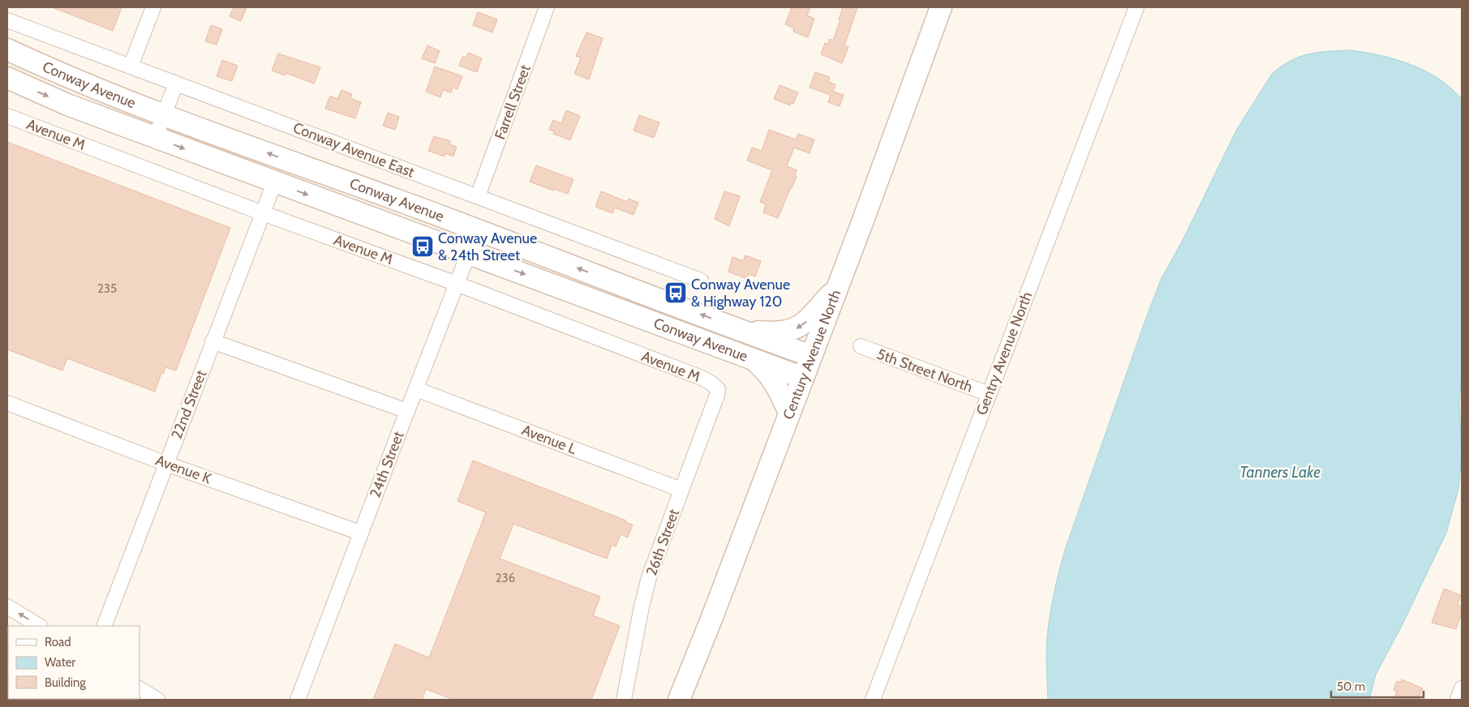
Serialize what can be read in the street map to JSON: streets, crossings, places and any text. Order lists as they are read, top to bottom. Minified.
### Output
{"streets":{"street":["Conway Avenue","Farrell Street","Avenue M","Conway Avenue East","Gentry Avenue North","Century Avenue North","5th Street North","22nd Street","Avenue L","24th Street","Avenue K","26th Street"]},"crossings":[["Conway Avenue","Century Avenue North"],["Conway Avenue","22nd Street"],["Conway Avenue","24th Street"],["Farrell Street","Conway Avenue East"],["Avenue M","22nd Street"],["Avenue M","24th Street"],["Avenue M","26th Street"],["Gentry Avenue North","5th Street North"],["22nd Street","Avenue K"],["Avenue L","24th Street"],["Avenue L","26th Street"],["24th Street","Avenue K"]],"water":["Tanners Lake"],"places":{"bus stop":["Conway Avenue & 24th Street","Conway Avenue & Highway 120"]},"house_numbers":["235","236"],"legend":["Road","Water","Building"],"scale_bar":"50 m"}
